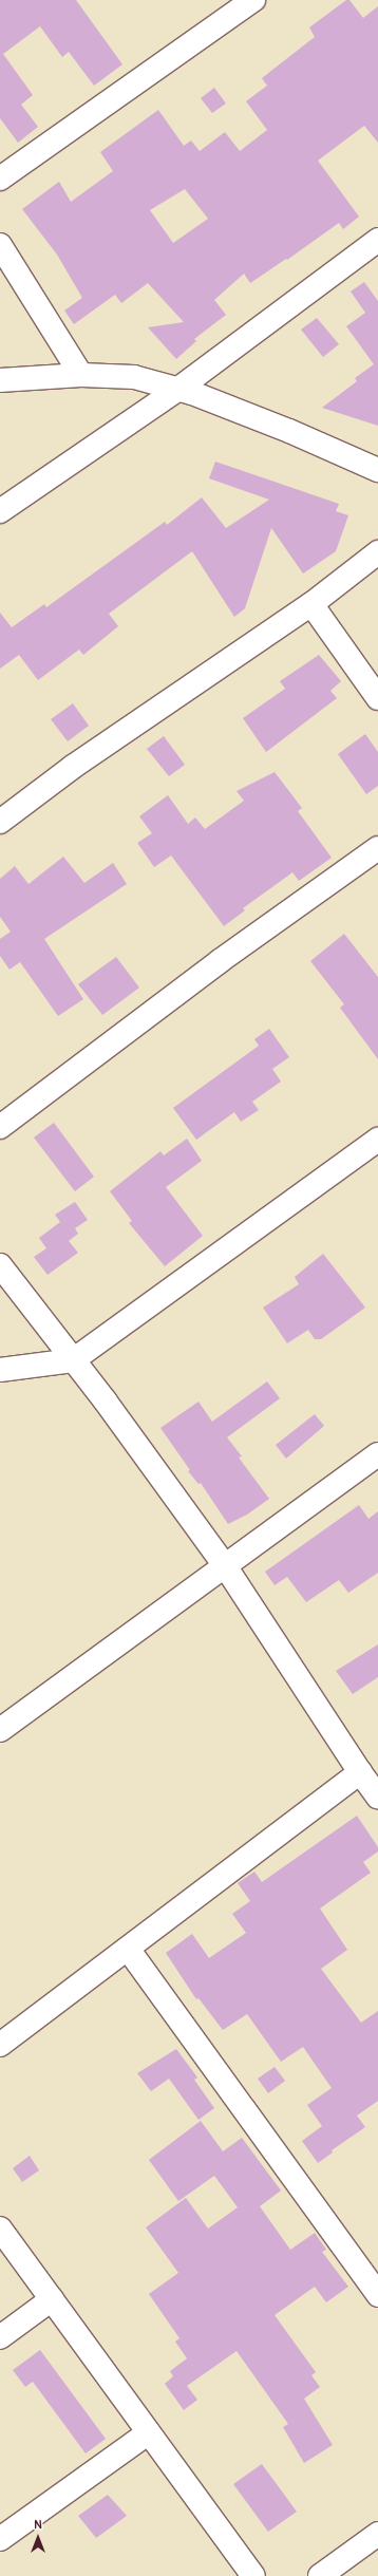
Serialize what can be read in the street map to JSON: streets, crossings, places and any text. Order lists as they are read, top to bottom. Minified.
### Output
{"north":"top"}
